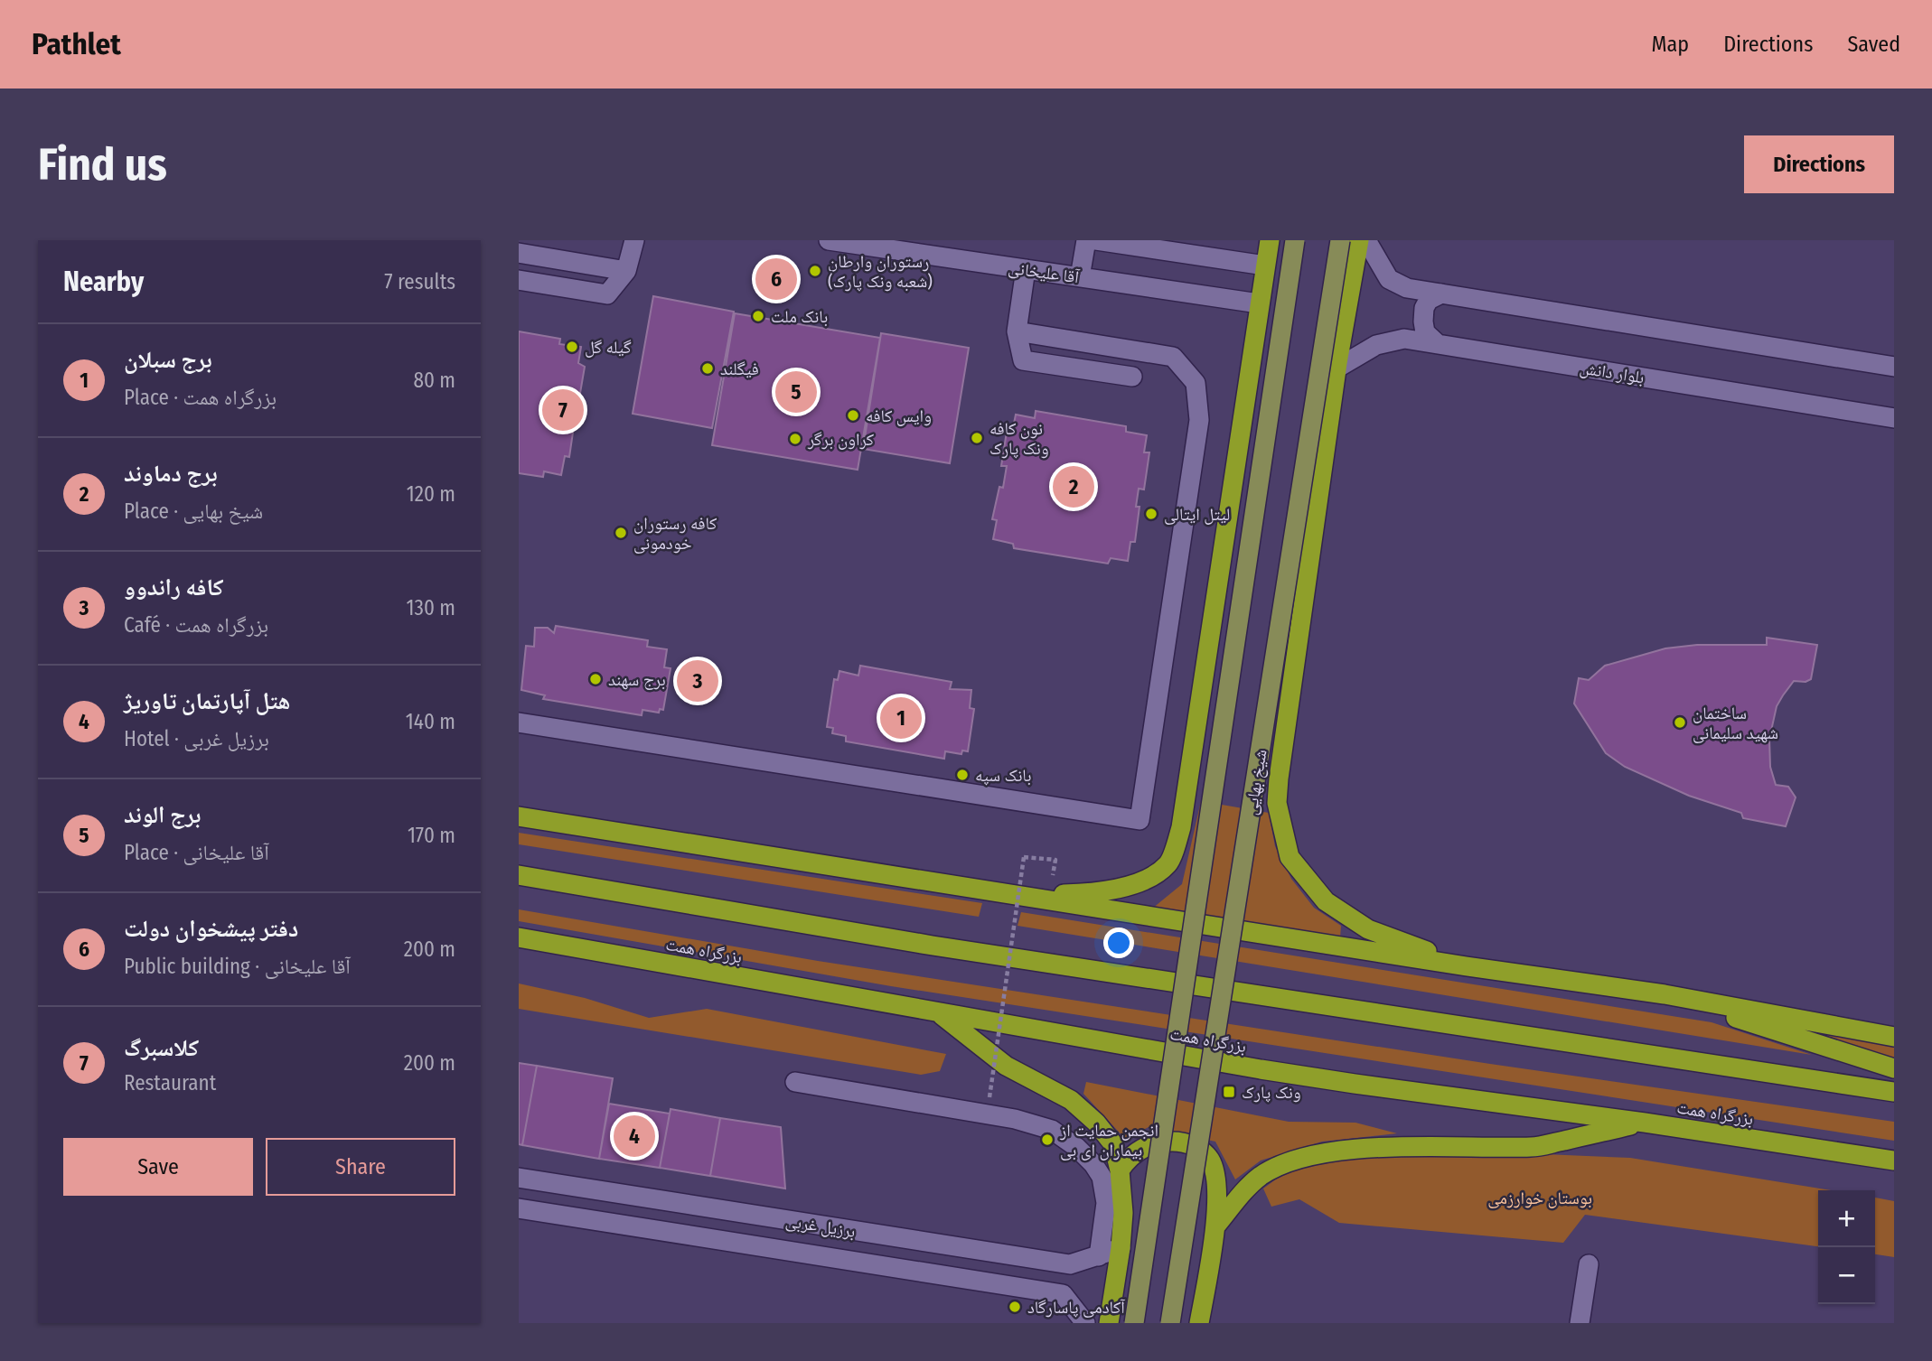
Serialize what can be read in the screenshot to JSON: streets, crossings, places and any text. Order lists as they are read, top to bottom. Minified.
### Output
{"streets":{"highway":["بزرگراه همت"],"main road":["شیخ بهایی"],"street":["آقا علیخانی","بلوار دانش","برزیل غربی"]},"parks":["بوستان خوارزمی"],"places":{"other":["رستوران وارطان (شعبه ونک پارک)","بانک ملت","گیله گل","فیگلند","وایس کافه","نون کافه ونک پارک","کراون برگر","لیتل ایتالی","کافه رستوران خودمونی","برج سهند","ساختمان شهید سلیمانی","بانک سپه","انجمن حمایت از بیماران ای بی","آکادمی پاسارگاد"],"transit":["ونک پارک"]},"page":{"header":"Pathlet","nav":["Map","Directions","Saved"],"buttons":["Directions",["Save","Share"]],"title":"Find us","heading":["Nearby","7 results"],"pins":["6","5","7","2","3","1","4"],"list":[{"mark":"1","name":"برج سبلان","note":"Place · بزرگراه همت","value":"80 m"},{"mark":"2","name":"برج دماوند","note":"Place · شیخ بهایی","value":"120 m"},{"mark":"3","name":"کافه راندوو","note":"Café · بزرگراه همت","value":"130 m"},{"mark":"4","name":"هتل آپارتمان تاوریژ","note":"Hotel · برزیل غربی","value":"140 m"},{"mark":"5","name":"برج الوند","note":"Place · آقا علیخانی","value":"170 m"},{"mark":"6","name":"دفتر پیشخوان دولت","note":"Public building · آقا علیخانی","value":"200 m"},{"mark":"7","name":"کلاسبرگ","note":"Restaurant","value":"200 m"}],"map_buttons":["+","−"]}}
